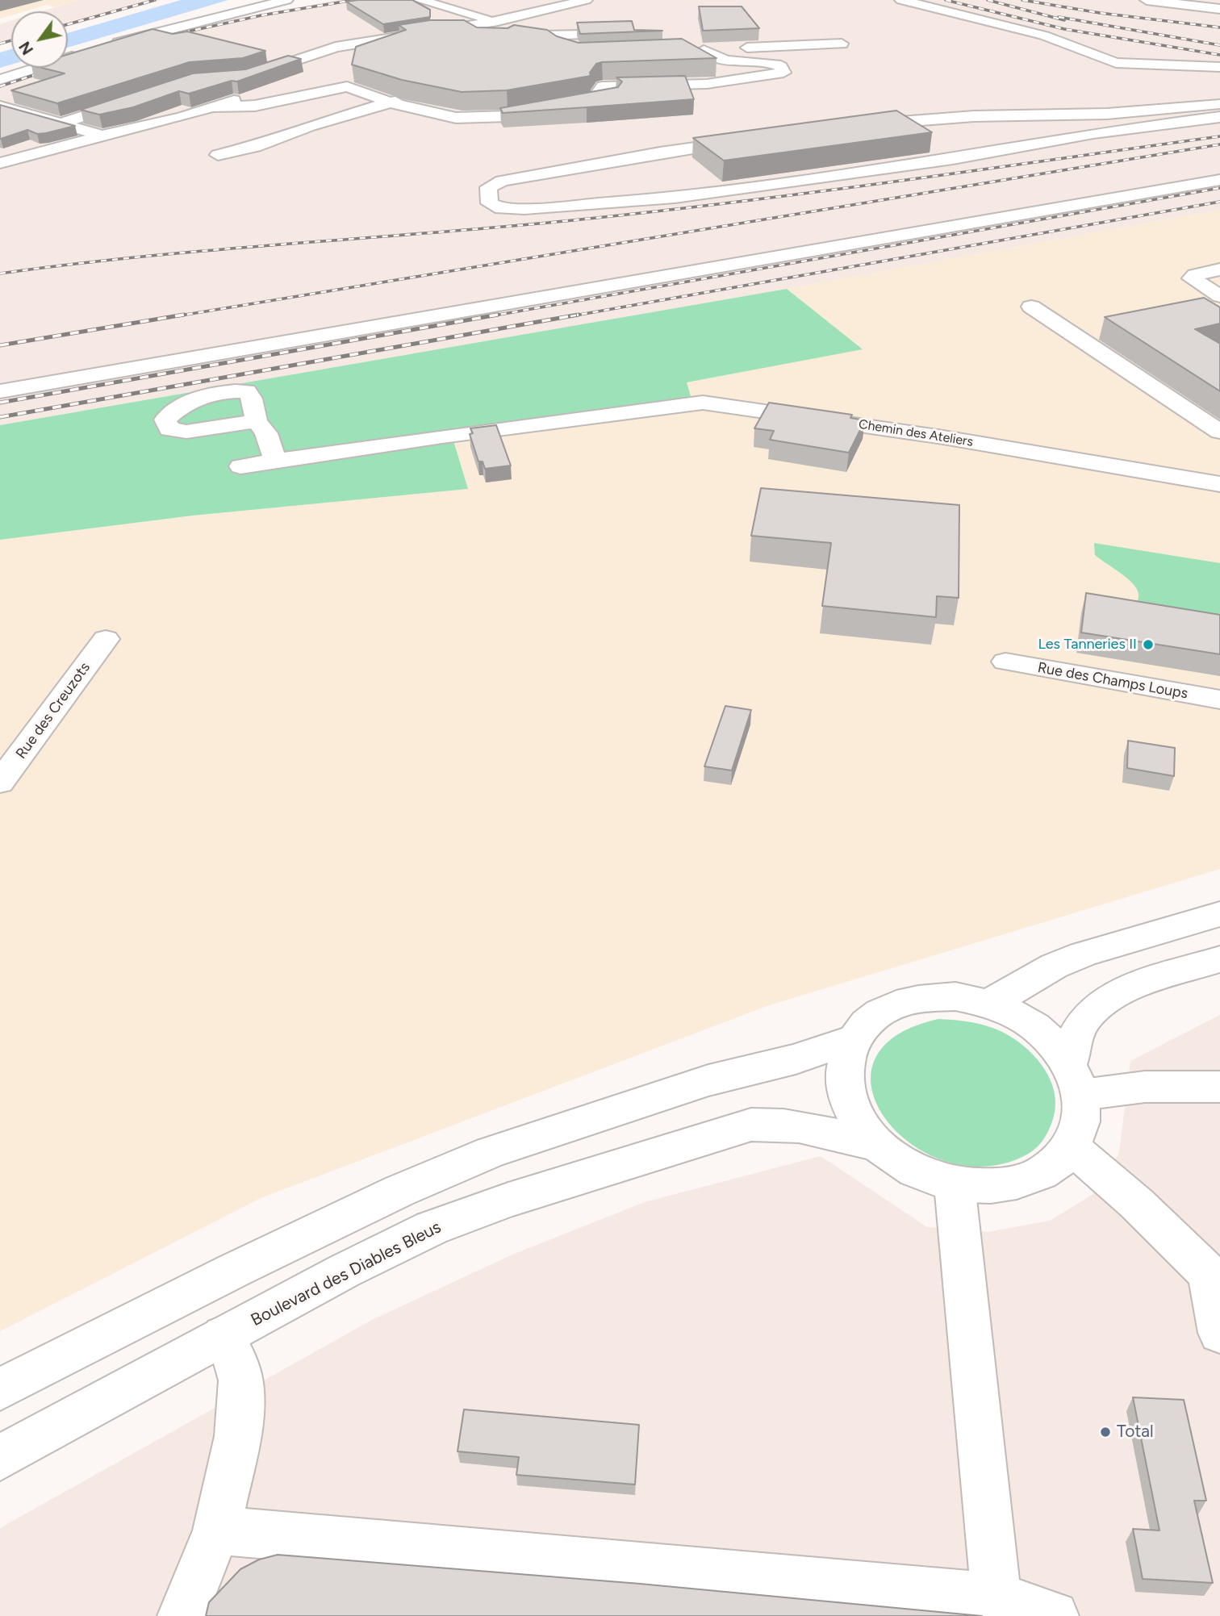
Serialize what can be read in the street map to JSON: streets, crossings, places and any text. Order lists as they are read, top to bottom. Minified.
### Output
{"streets":{"street":["Chemin des Ateliers","Rue des Champs Loups","Rue des Creuzots","Boulevard des Diables Bleus"]},"places":["Les Tanneries II","Total"],"north":"bottom left"}
